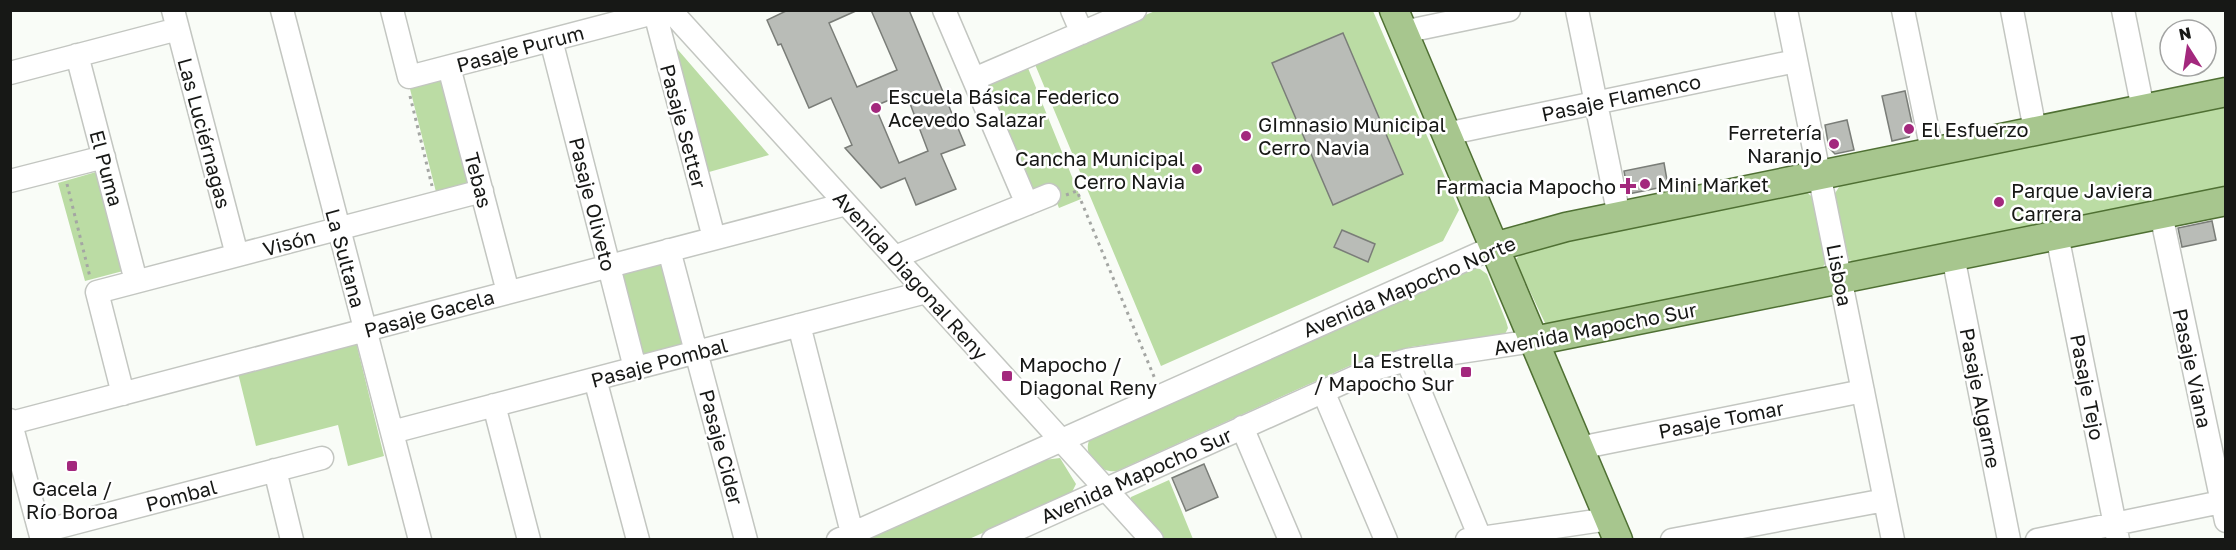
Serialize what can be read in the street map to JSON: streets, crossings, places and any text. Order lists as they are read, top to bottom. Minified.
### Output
{"streets":{"main road":["Avenida Mapocho Norte","Avenida Mapocho Sur"],"street":["Pasaje Purum","Pasaje Flamenco","Pasaje Setter","Las Luciérnagas","El Puma","Tebas","Pasaje Oliveto","Visón","La Sultana","Avenida Diagonal Reny","Lisboa","Pasaje Gacela","Pasaje Pombal","Pasaje Viana","Pasaje Tejo","Pasaje Algarne","Pasaje Tomar","Pasaje Cider","Pombal"]},"crossings":[["Pasaje Purum","Pasaje Setter"],["Pasaje Purum","Tebas"],["Pasaje Purum","Pasaje Oliveto"],["Pasaje Purum","Avenida Diagonal Reny"],["Pasaje Flamenco","Lisboa"],["Pasaje Setter","Avenida Diagonal Reny"],["Pasaje Setter","Pasaje Gacela"],["Las Luciérnagas","Visón"],["El Puma","Visón"],["Tebas","Visón"],["Tebas","Pasaje Gacela"],["Pasaje Oliveto","Pasaje Gacela"],["Pasaje Oliveto","Pasaje Pombal"],["Visón","La Sultana"],["La Sultana","Pasaje Gacela"],["La Sultana","Pasaje Pombal"],["Avenida Diagonal Reny","Avenida Mapocho Norte"],["Avenida Diagonal Reny","Pasaje Gacela"],["Avenida Diagonal Reny","Avenida Mapocho Sur"],["Avenida Diagonal Reny","Pasaje Pombal"],["Lisboa","Avenida Mapocho Norte"],["Lisboa","Avenida Mapocho Sur"],["Lisboa","Pasaje Tomar"],["Pasaje Gacela","Pasaje Cider"],["Avenida Mapocho Sur","Pasaje Viana"],["Avenida Mapocho Sur","Pasaje Tejo"],["Avenida Mapocho Sur","Pasaje Algarne"],["Pasaje Pombal","Pasaje Cider"]],"places":{"other":["Escuela Básica Federico Acevedo Salazar","El Esfuerzo","GImnasio Municipal Cerro Navia","Ferretería Naranjo","Cancha Municipal Cerro Navia","Mini Market","Parque Javiera Carrera"],"health":["Farmacia Mapocho"],"transit":["La Estrella / Mapocho Sur","Mapocho / Diagonal Reny","Gacela / Río Boroa"]},"north":"top"}
